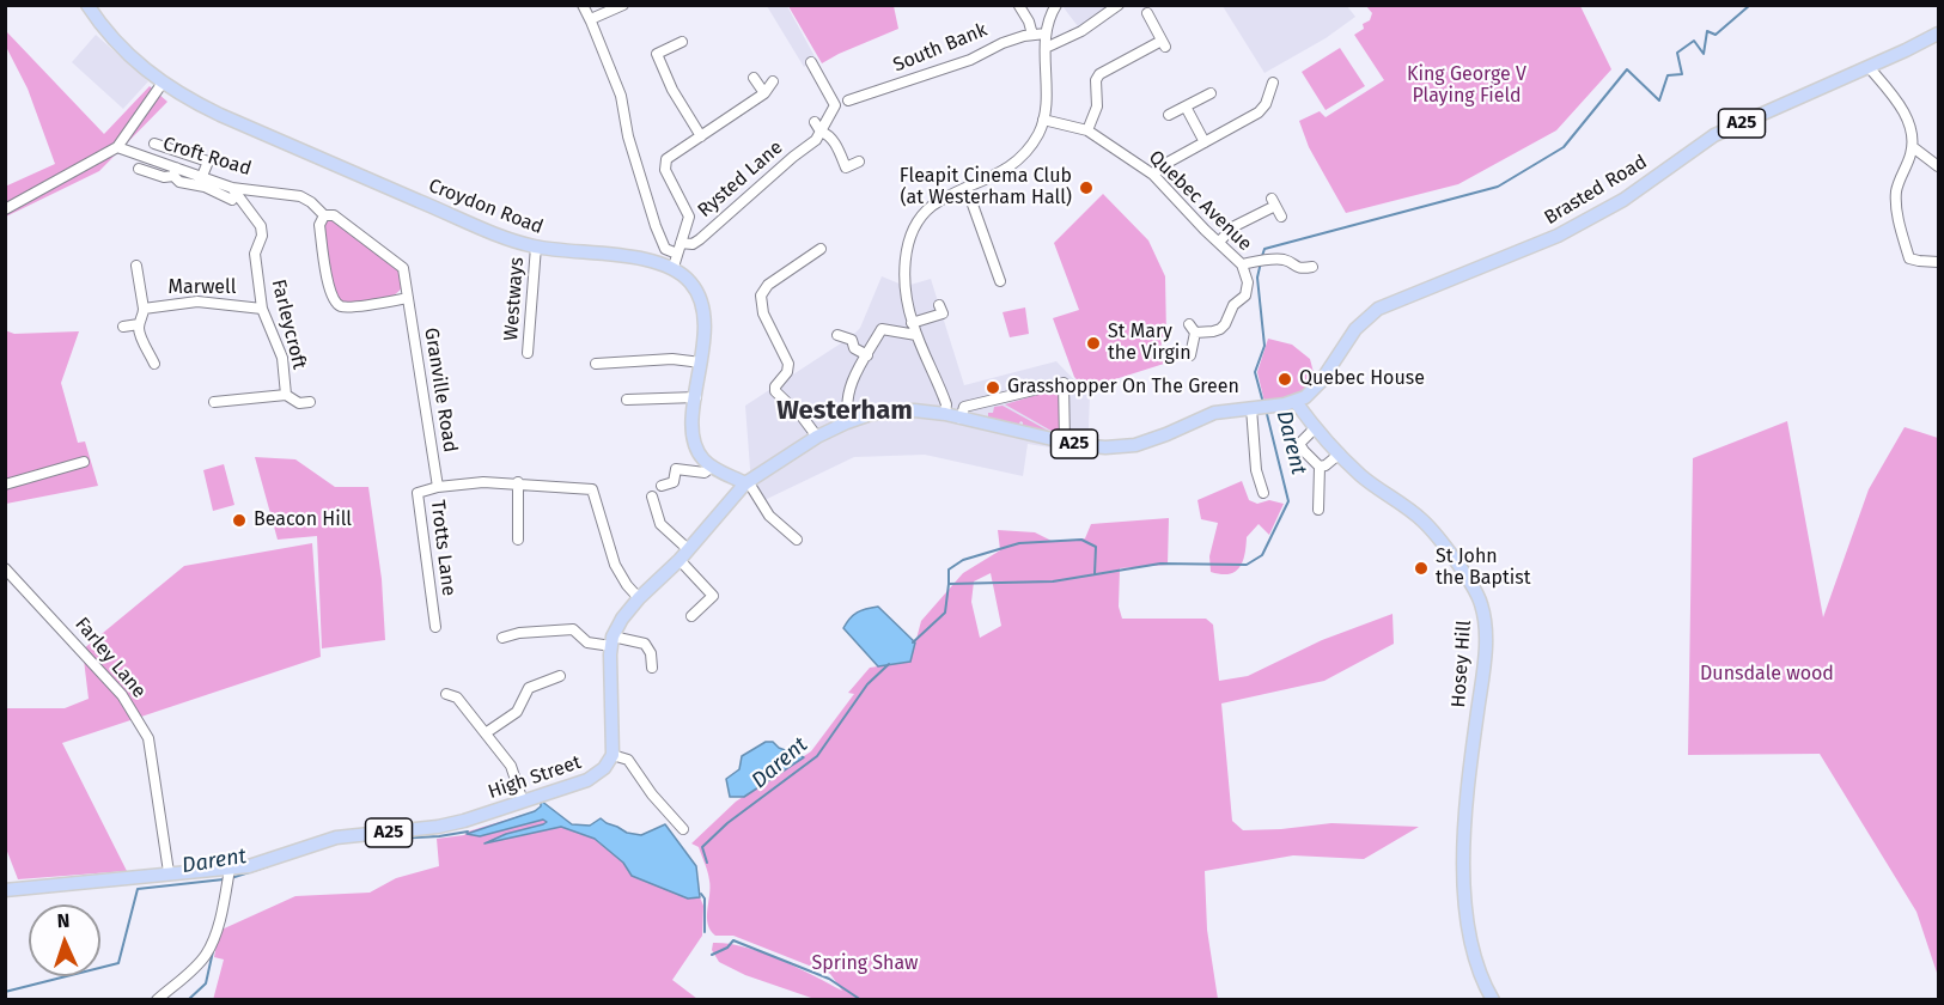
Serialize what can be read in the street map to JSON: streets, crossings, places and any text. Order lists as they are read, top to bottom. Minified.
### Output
{"streets":{"main road":["A25","Brasted Road","Croydon Road","Hosey Hill","High Street"],"street":["South Bank","Croft Road","Rysted Lane","Quebec Avenue","Marwell","Westways","Farleycroft","Granville Road","Trotts Lane","Farley Lane"]},"crossings":[["A25","Brasted Road"],["A25","Farley Lane"],["A25","Hosey Hill"],["A25","High Street"],["Croft Road","Farleycroft"],["Croft Road","Granville Road"],["Brasted Road","Hosey Hill"],["Croydon Road","Westways"],["Marwell","Farleycroft"],["Granville Road","Trotts Lane"]],"districts":["Westerham"],"water":["Darent"],"parks":["King George V Playing Field","Dunsdale wood","Spring Shaw"],"places":["Fleapit Cinema Club (at Westerham Hall)","St Mary the Virgin","Quebec House","Grasshopper On The Green","Beacon Hill","St John the Baptist"],"north":"top"}
